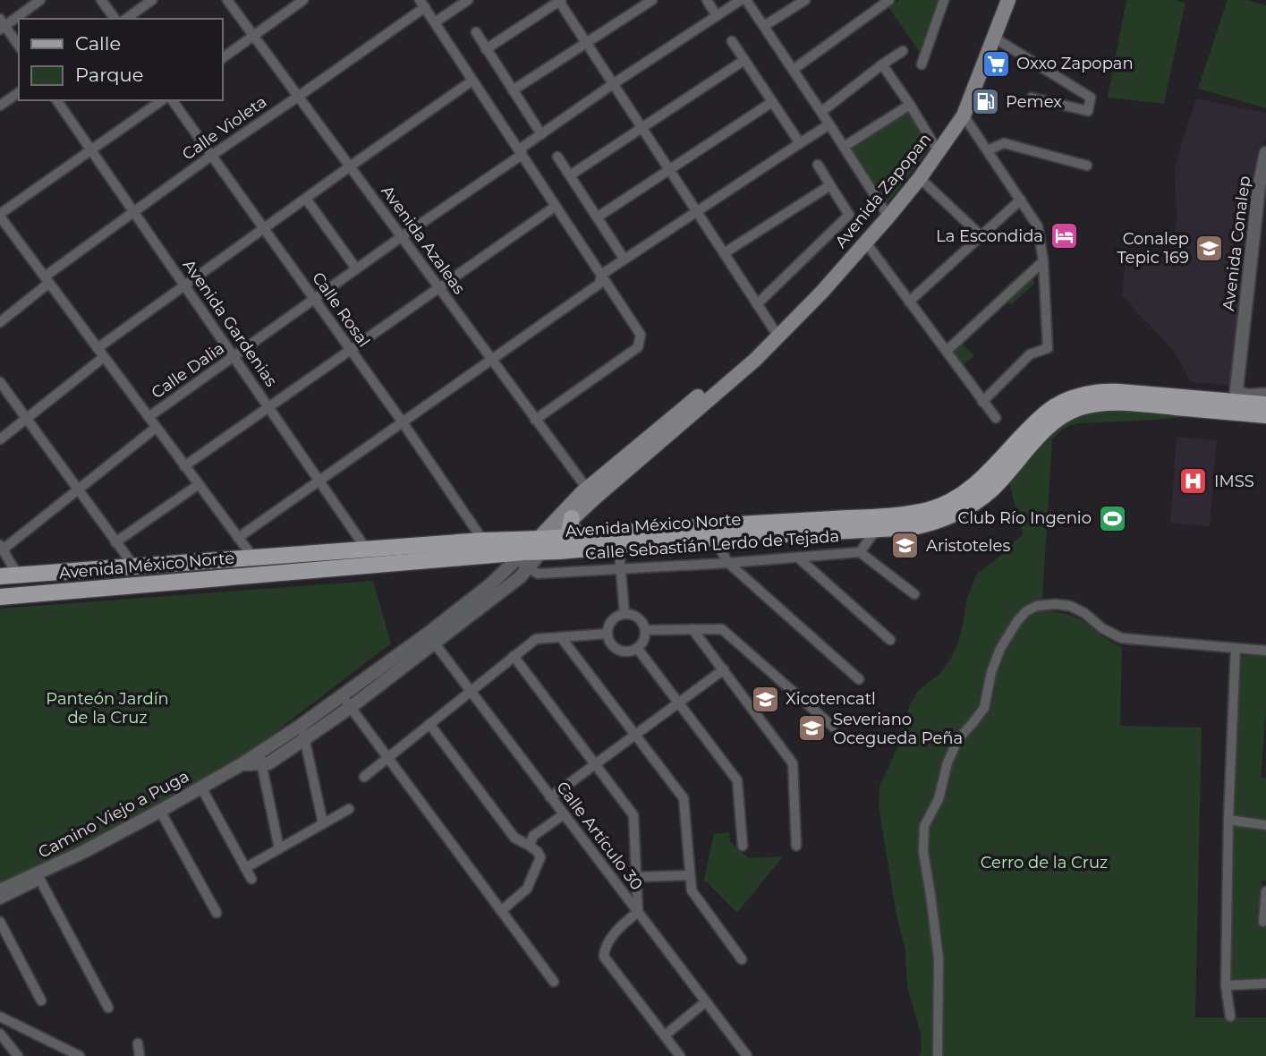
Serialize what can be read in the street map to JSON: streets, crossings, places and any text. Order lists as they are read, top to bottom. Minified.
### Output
{"streets":{"main road":["Avenida Zapopan","Avenida México Norte"],"street":["Calle Violeta","Avenida Azaleas","Avenida Conalep","Calle Rosal","Avenida Gardenias","Calle Dalia","Calle Sebastián Lerdo de Tejada","Camino Viejo a Puga","Calle Artículo 30"]},"crossings":[["Calle Violeta","Avenida Azaleas"],["Calle Violeta","Calle Rosal"],["Calle Violeta","Avenida Gardenias"],["Avenida Zapopan","Avenida Azaleas"],["Avenida Zapopan","Avenida México Norte"],["Avenida Azaleas","Calle Dalia"],["Avenida Conalep","Avenida México Norte"],["Calle Rosal","Calle Dalia"],["Calle Rosal","Avenida México Norte"],["Avenida Gardenias","Calle Dalia"],["Avenida Gardenias","Avenida México Norte"],["Avenida México Norte","Calle Sebastián Lerdo de Tejada"]],"parks":["Panteón Jardín de la Cruz","Cerro de la Cruz"],"places":{"supermarket":["Oxxo Zapopan"],"fuel station":["Pemex"],"hotel":["La Escondida"],"school or university":["Conalep Tepic 169","Aristoteles","Xicotencatl","Severiano Ocegueda Peña"],"hospital":["IMSS"],"sports":["Club Río Ingenio"]},"legend":["Calle","Parque"]}
